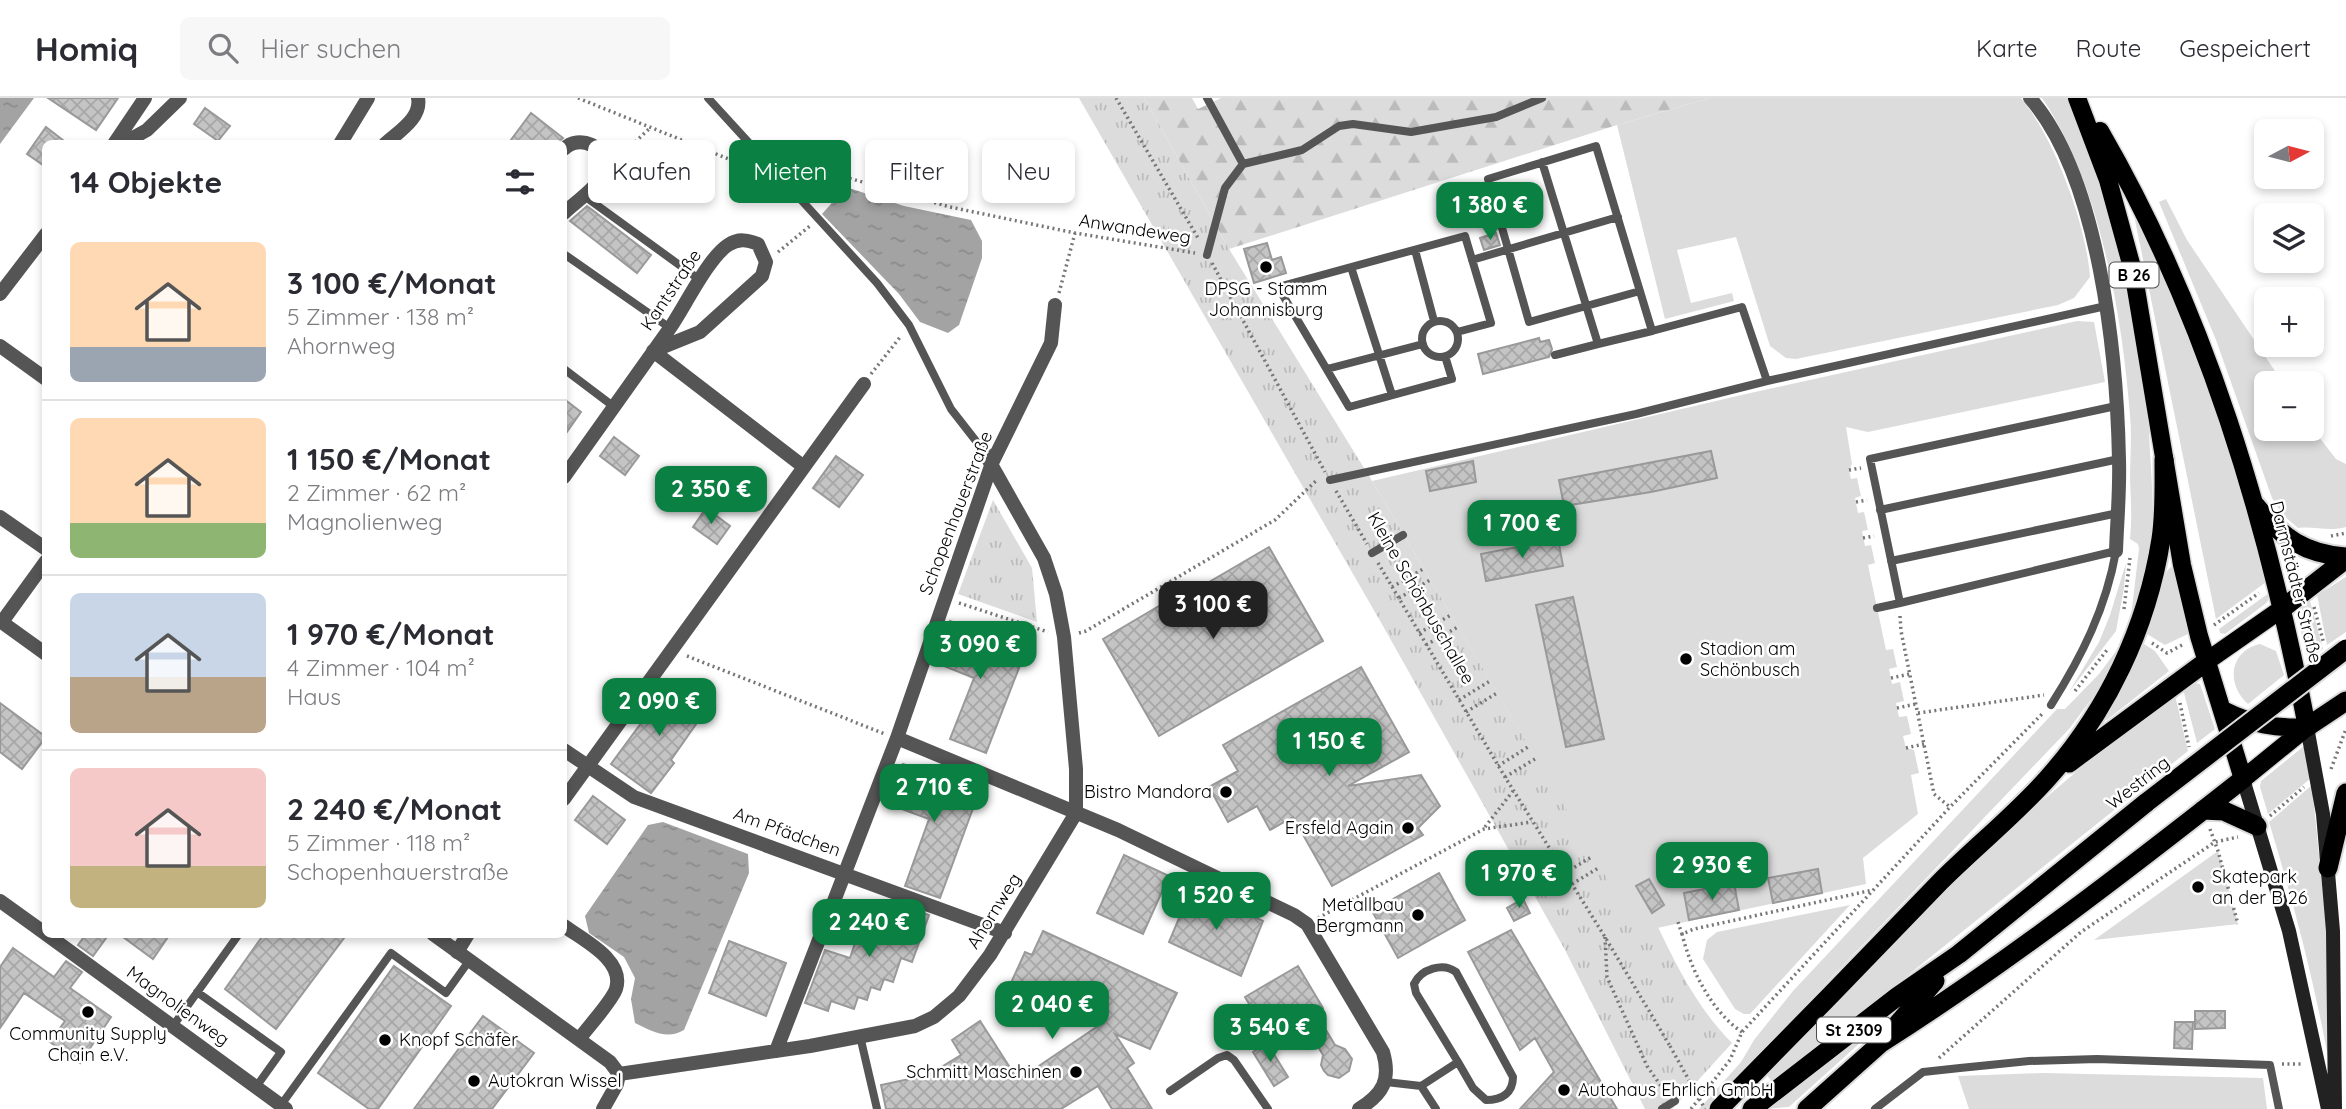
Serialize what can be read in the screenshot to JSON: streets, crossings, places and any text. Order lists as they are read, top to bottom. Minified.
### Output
{"streets":{"highway":["B 26","Westring","St 2309"],"main road":["Darmstädter Straße"],"street":["Kantstraße","Schopenhauerstraße","Am Pfädchen","Ahornweg","Magnolienweg"],"path":["Anwandeweg","Kleine Schönbuschallee"]},"crossings":[["Anwandeweg","Kleine Schönbuschallee"],["B 26","Darmstädter Straße"],["Schopenhauerstraße","Am Pfädchen"],["Schopenhauerstraße","Ahornweg"],["Am Pfädchen","Ahornweg"]],"places":["DPSG - Stamm Johannisburg","Stadion am Schönbusch","Bistro Mandora","Ersfeld Again","Skatepark an der B 26","Metallbau Bergmann","Community Supply Chain e.V.","Knopf Schäfer","Schmitt Maschinen","Autokran Wissel","Autohaus Ehrlich GmbH"],"north":"right","page":{"header":"Homiq","search":"Hier suchen","nav":["Karte","Route","Gespeichert"],"map_buttons":["+","−"],"chip":["Kaufen","Mieten","Filter","Neu"],"heading":"14 Objekte","price":["1 380 €","2 350 €","1 700 €","3 100 €","3 090 €","2 090 €","1 150 €","2 710 €","2 930 €","1 970 €","1 520 €","2 240 €","2 040 €","3 540 €"],"list":[{"name":"3 100 €/Monat","note":"5 Zimmer · 138 m² · Ahornweg"},{"name":"1 150 €/Monat","note":"2 Zimmer · 62 m² · Magnolienweg"},{"name":"1 970 €/Monat","note":"4 Zimmer · 104 m² · Haus"},{"name":"2 240 €/Monat","note":"5 Zimmer · 118 m² · Schopenhauerstraße"}]}}
